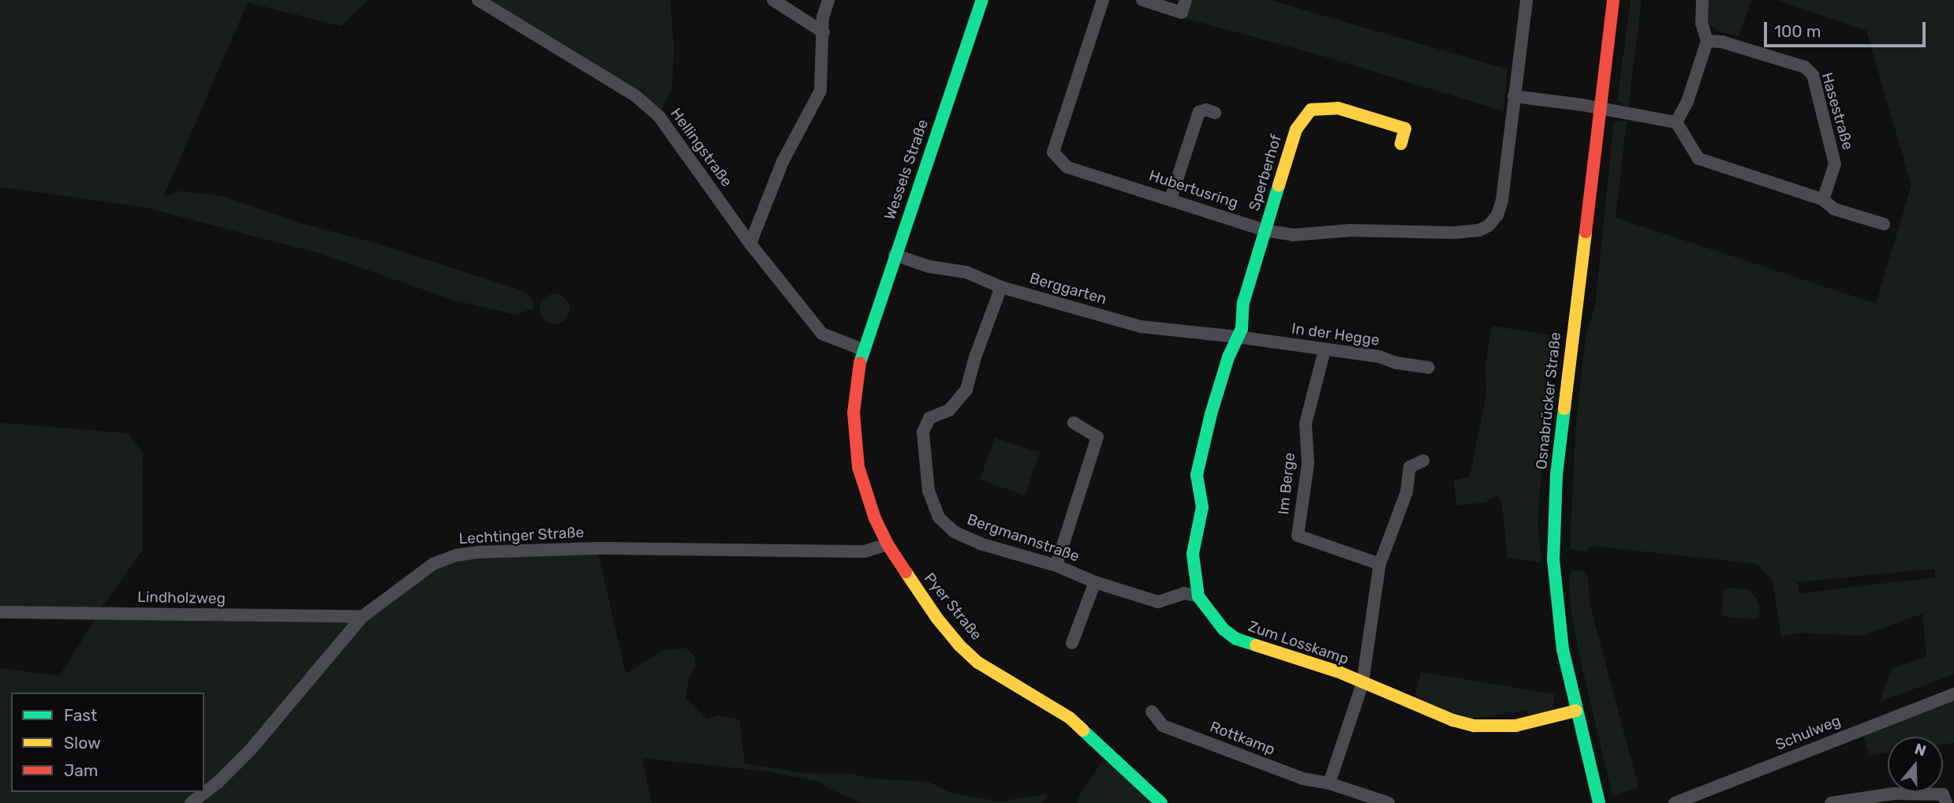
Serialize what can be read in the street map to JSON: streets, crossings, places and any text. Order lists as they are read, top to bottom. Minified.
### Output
{"streets":{"street":["Hasestraße","Hellingstraße","Wessels Straße","Sperberhof","Hubertusring","Berggarten","In der Hegge","Osnabrücker Straße","Im Berge","Lechtinger Straße","Bergmannstraße","Lindholzweg","Pyer Straße","Zum Losskamp","Schulweg","Rottkamp"]},"crossings":[["Hellingstraße","Wessels Straße"],["Hellingstraße","Pyer Straße"],["Wessels Straße","Berggarten"],["Wessels Straße","Pyer Straße"],["Sperberhof","Hubertusring"],["Sperberhof","Zum Losskamp"],["Hubertusring","Zum Losskamp"],["Berggarten","In der Hegge"],["Berggarten","Bergmannstraße"],["Berggarten","Zum Losskamp"],["In der Hegge","Im Berge"],["In der Hegge","Zum Losskamp"],["Osnabrücker Straße","Zum Losskamp"],["Lechtinger Straße","Lindholzweg"],["Lechtinger Straße","Pyer Straße"],["Bergmannstraße","Zum Losskamp"]],"legend":["Fast","Slow","Jam"],"scale_bar":"100 m","north":"top"}
